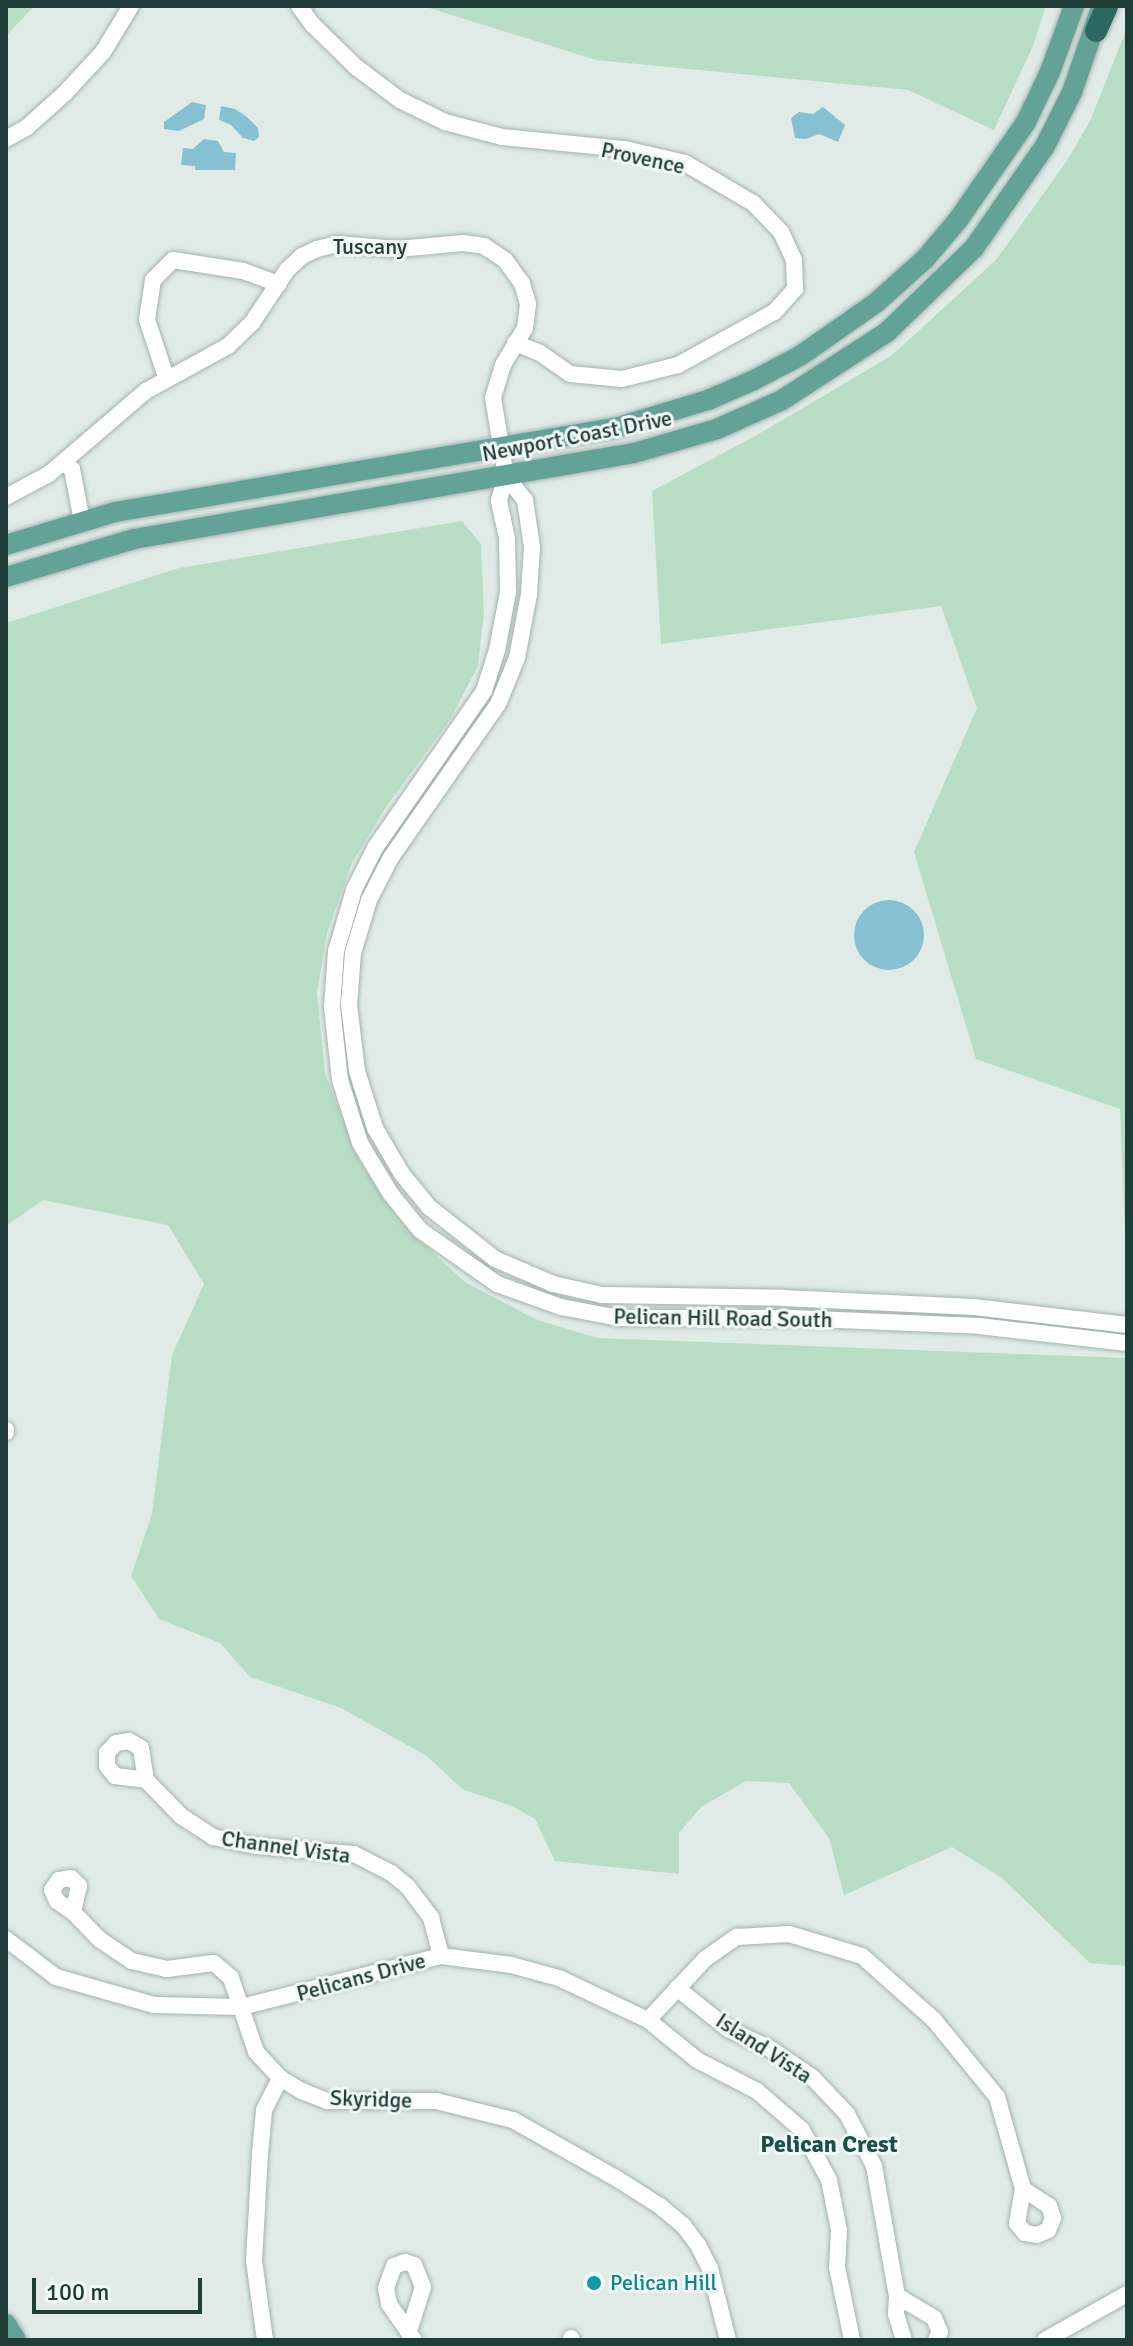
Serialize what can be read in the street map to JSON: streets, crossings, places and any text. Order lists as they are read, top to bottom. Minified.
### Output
{"streets":{"main road":["Newport Coast Drive"],"street":["Provence","Tuscany","Pelican Hill Road South","Channel Vista","Pelicans Drive","Island Vista","Skyridge"]},"crossings":[["Provence","Tuscany"],["Tuscany","Newport Coast Drive"],["Tuscany","Pelican Hill Road South"],["Newport Coast Drive","Pelican Hill Road South"],["Channel Vista","Pelicans Drive"]],"districts":["Pelican Crest"],"places":["Pelican Hill"],"scale_bar":"100 m"}
